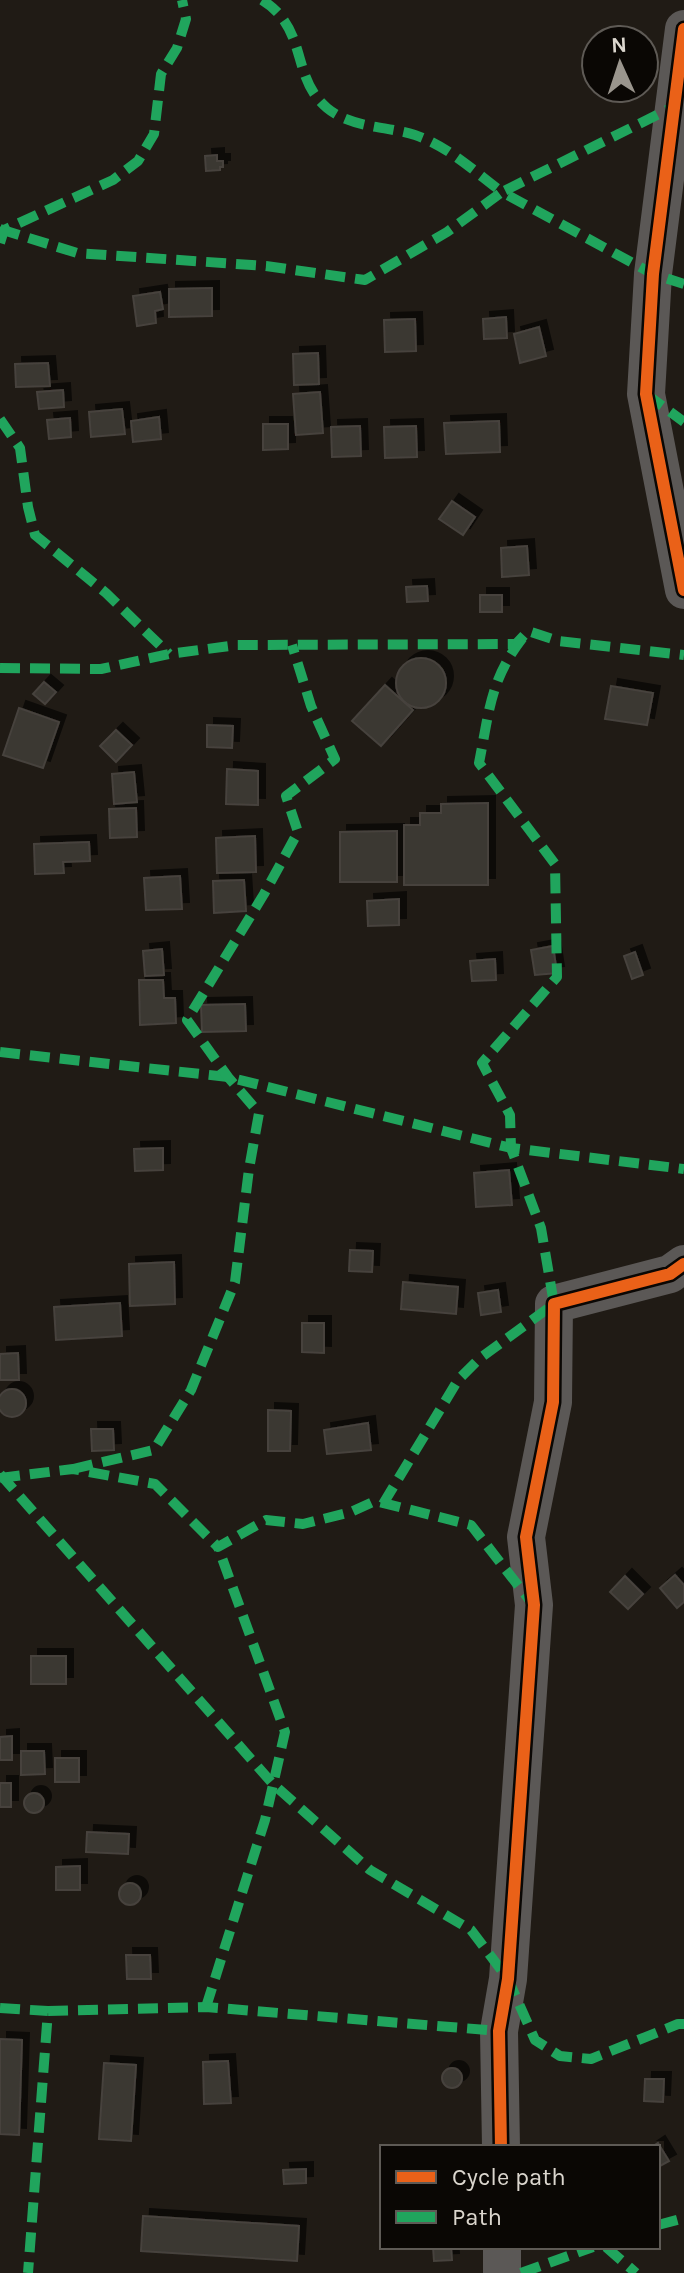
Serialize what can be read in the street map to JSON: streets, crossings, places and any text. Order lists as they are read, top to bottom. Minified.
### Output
{"legend":["Cycle path","Path"],"north":"top"}
